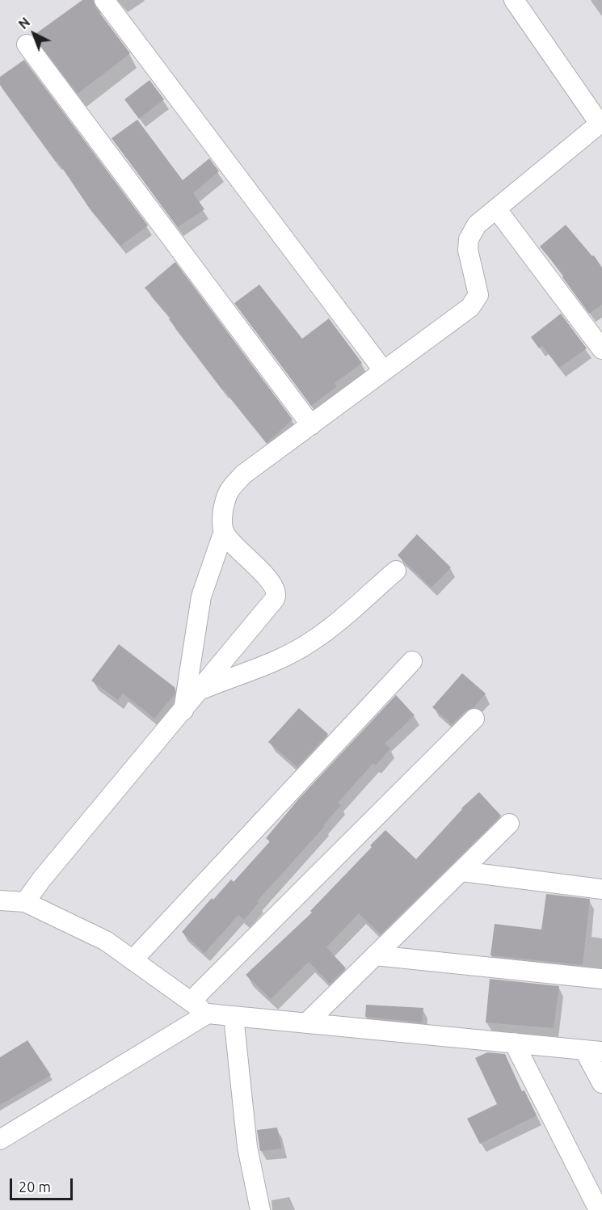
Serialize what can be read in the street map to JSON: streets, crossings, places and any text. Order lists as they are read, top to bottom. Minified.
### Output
{"scale_bar":"20 m","north":"top left"}
